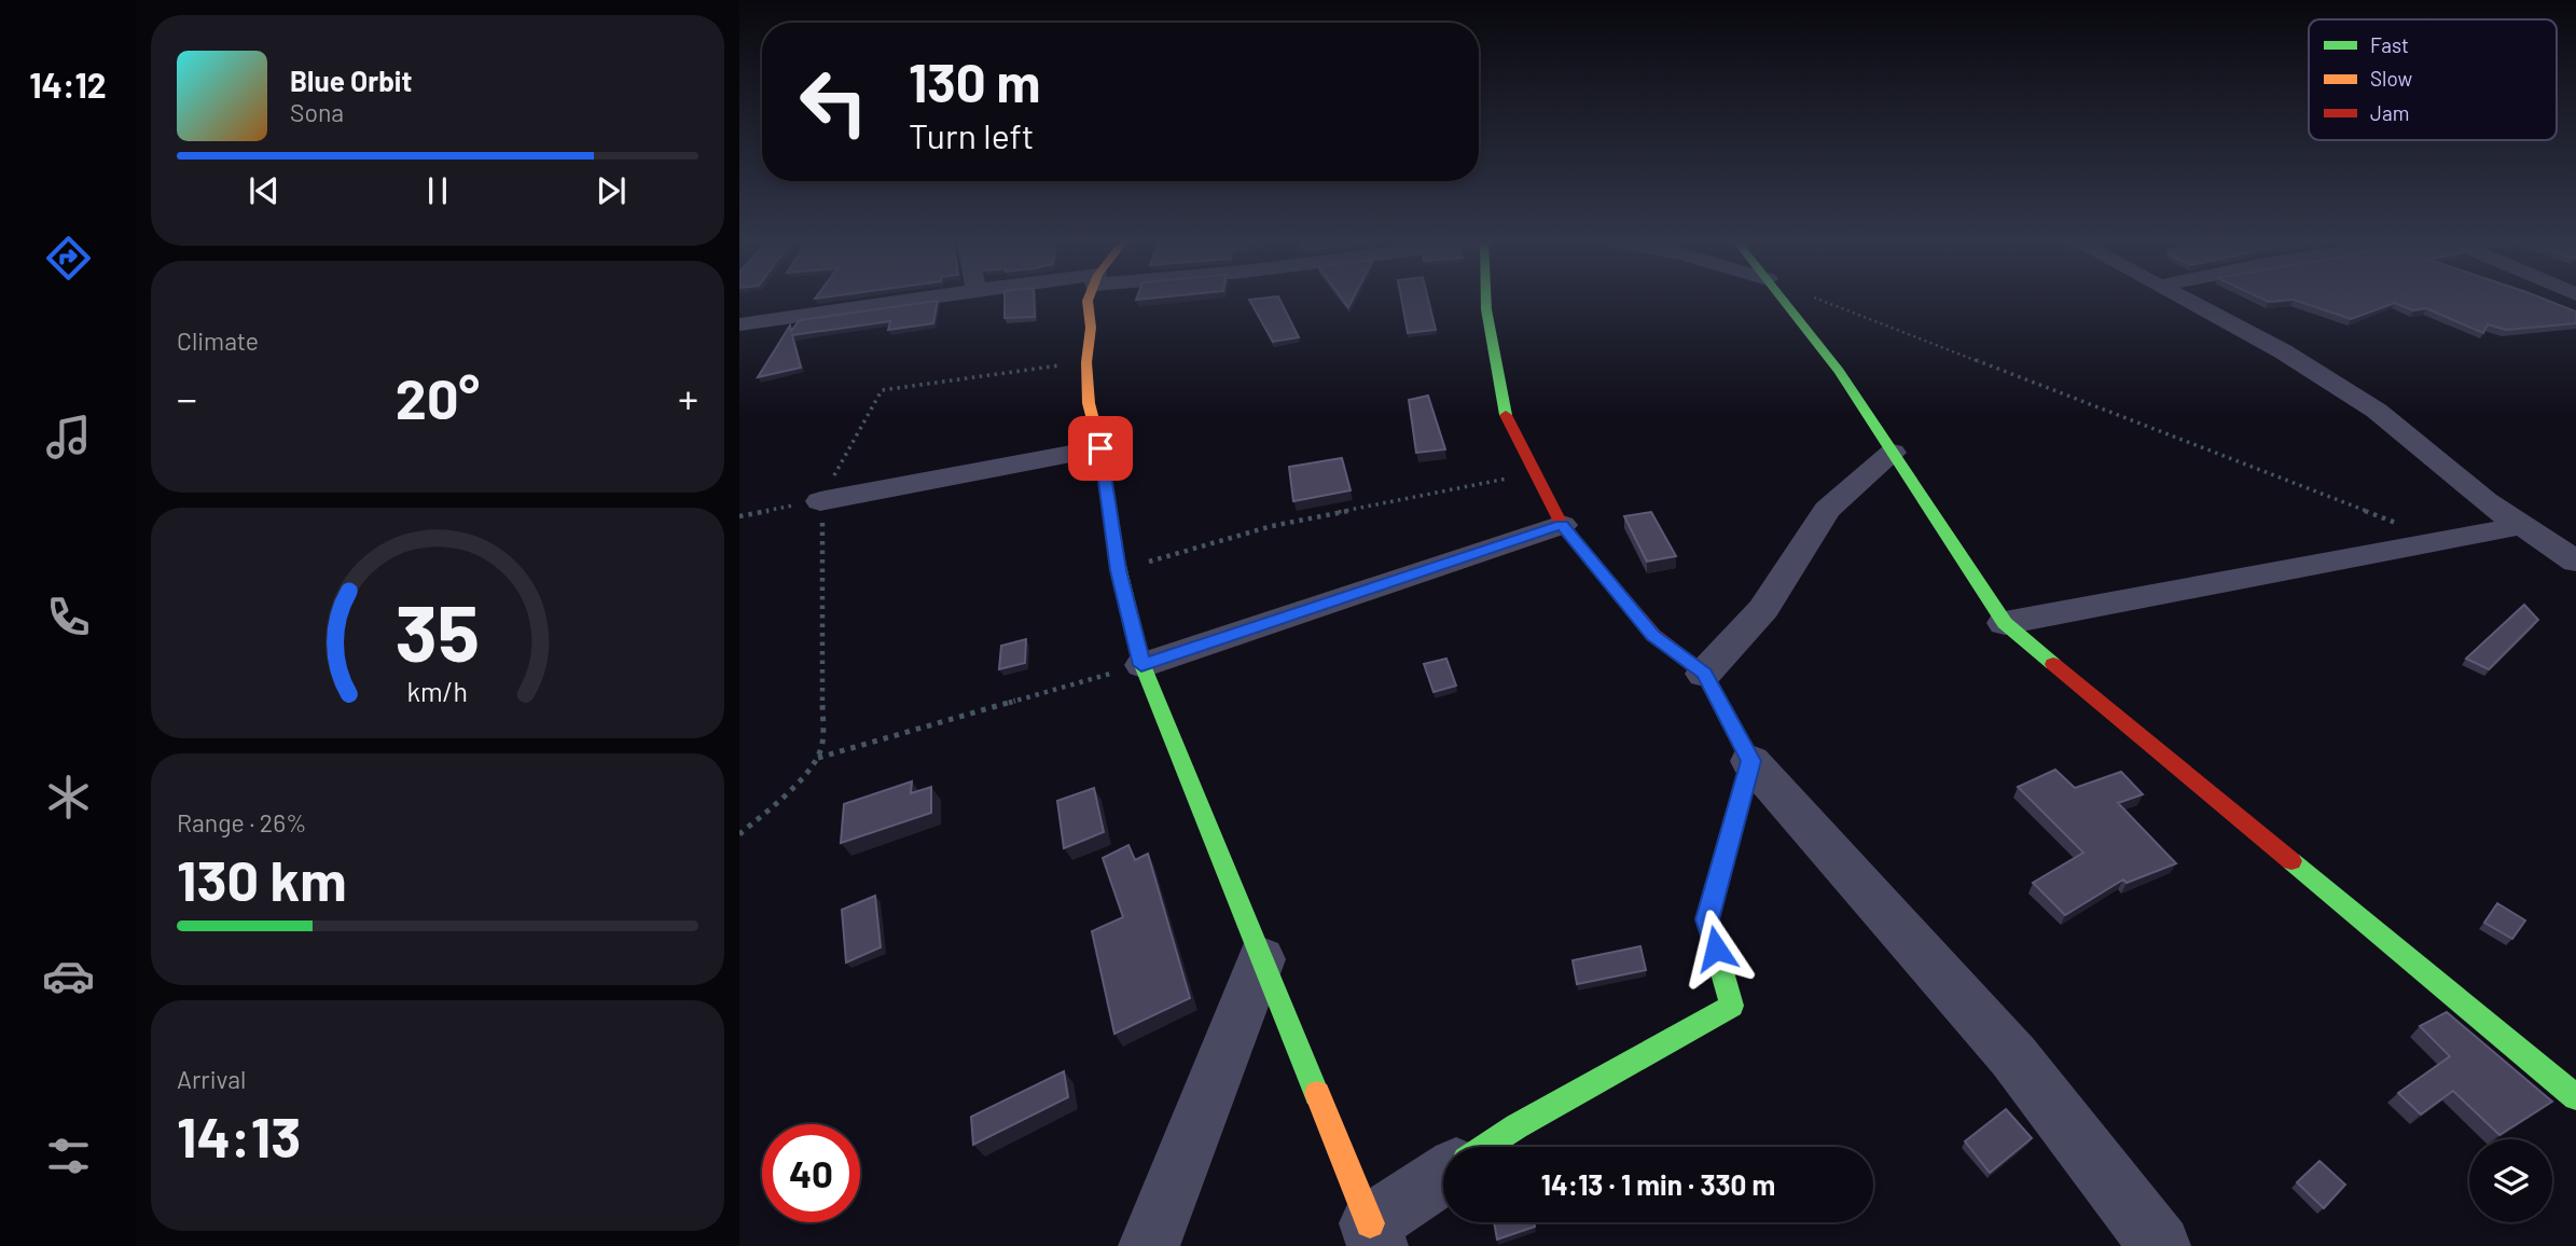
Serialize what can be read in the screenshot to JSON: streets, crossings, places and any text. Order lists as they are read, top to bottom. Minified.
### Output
{"legend":["Fast","Slow","Jam"],"page":{"tabs":"14:12","turn":["130 m","Turn left"],"song":["Blue Orbit","Sona"],"tile":["Climate",["Range · 26%","130 km"],["Arrival","14:13"]],"heat":["−","20°","+"],"limit":"40","trip":"14:13 · 1 min · 330 m","gauge":["35","km/h"]}}
